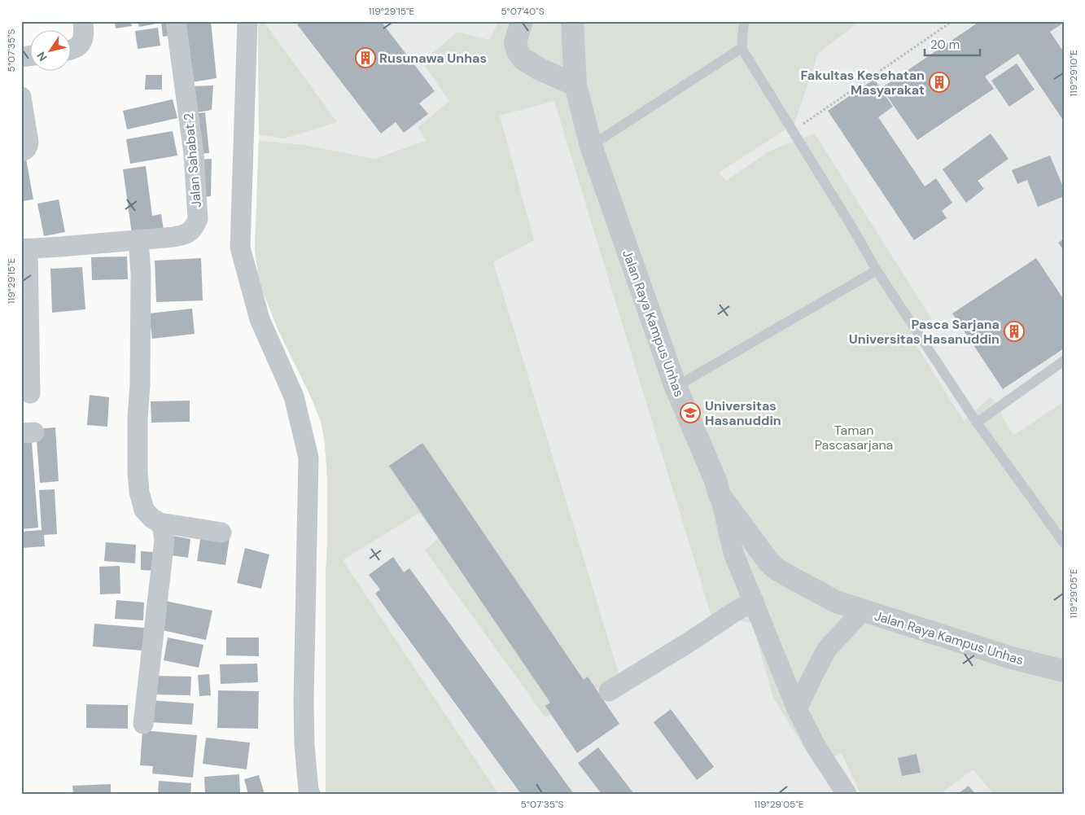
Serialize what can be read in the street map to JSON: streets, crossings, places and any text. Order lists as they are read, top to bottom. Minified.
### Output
{"streets":{"street":["Jalan Sahabat 2","Jalan Raya Kampus Unhas"]},"parks":["Taman Pascasarjana"],"places":{"building":["Rusunawa Unhas","Fakultas Kesehatan Masyarakat","Pasca Sarjana Universitas Hasanuddin"],"school or university":["Universitas Hasanuddin"]},"scale_bar":"20 m","north":"bottom left","coordinates":["119°29'15\"E","5°07'40\"S","5°07'35\"S","119°29'10\"E","119°29'05\"E"]}
